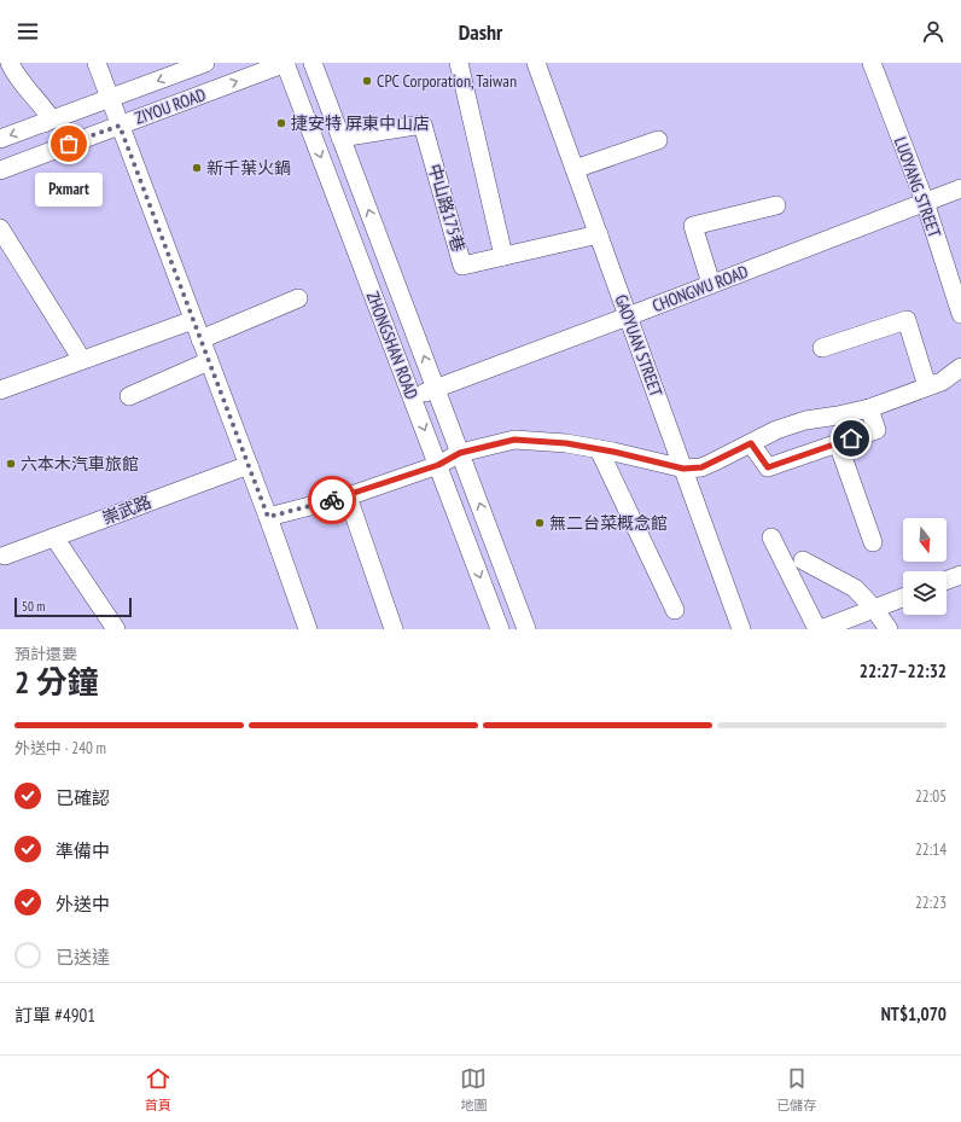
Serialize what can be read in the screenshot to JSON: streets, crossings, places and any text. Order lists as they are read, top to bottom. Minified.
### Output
{"streets":{"street":["ZIYOU ROAD","LUOYANG STREET","中山路175巷","CHONGWU ROAD","ZHONGSHAN ROAD","GAOYUAN STREET","崇武路"]},"crossings":[["ZIYOU ROAD","ZHONGSHAN ROAD"],["LUOYANG STREET","CHONGWU ROAD"],["中山路175巷","ZHONGSHAN ROAD"],["中山路175巷","GAOYUAN STREET"],["CHONGWU ROAD","ZHONGSHAN ROAD"],["CHONGWU ROAD","GAOYUAN STREET"]],"places":["CPC Corporation, Taiwan","捷安特 屏東中山店","Pxmart","新千葉火鍋","六本木汽車旅館","無二台菜概念館"],"scale_bar":"50 m","north":"bottom","page":{"header":"Dashr","bubble":"Pxmart","scale":"50 m","heading":["2 分鐘","預計還要","22:27–22:32"],"panel":["訂單 #4901","NT$1,070"],"bar":"外送中 · 240 m","list":[["已確認","22:05"],["準備中","22:14"],["外送中","22:23"],"已送達"],"tabs":["首頁","地圖","已儲存"]}}
